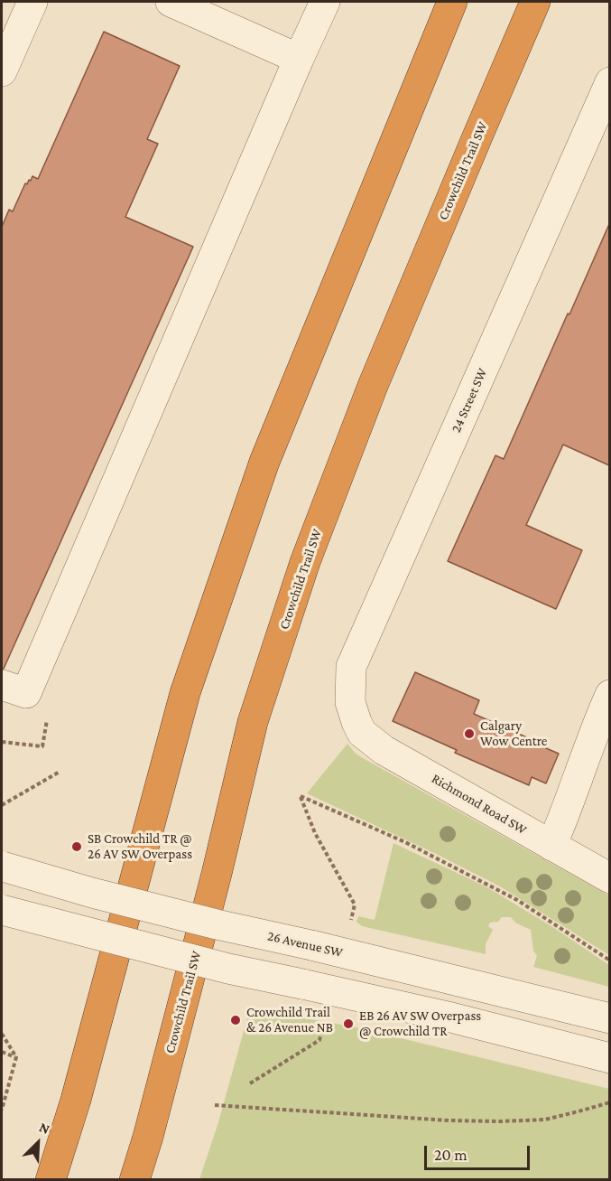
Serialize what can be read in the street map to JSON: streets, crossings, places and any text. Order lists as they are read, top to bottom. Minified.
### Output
{"streets":{"highway":["Crowchild Trail SW"],"street":["24 Street SW","Richmond Road SW","26 Avenue SW"]},"crossings":[["24 Street SW","Richmond Road SW"]],"places":["Calgary Wow Centre","SB Crowchild TR @ 26 AV SW Overpass","Crowchild Trail & 26 Avenue NB","EB 26 AV SW Overpass @ Crowchild TR"],"scale_bar":"20 m","north":"top right"}
